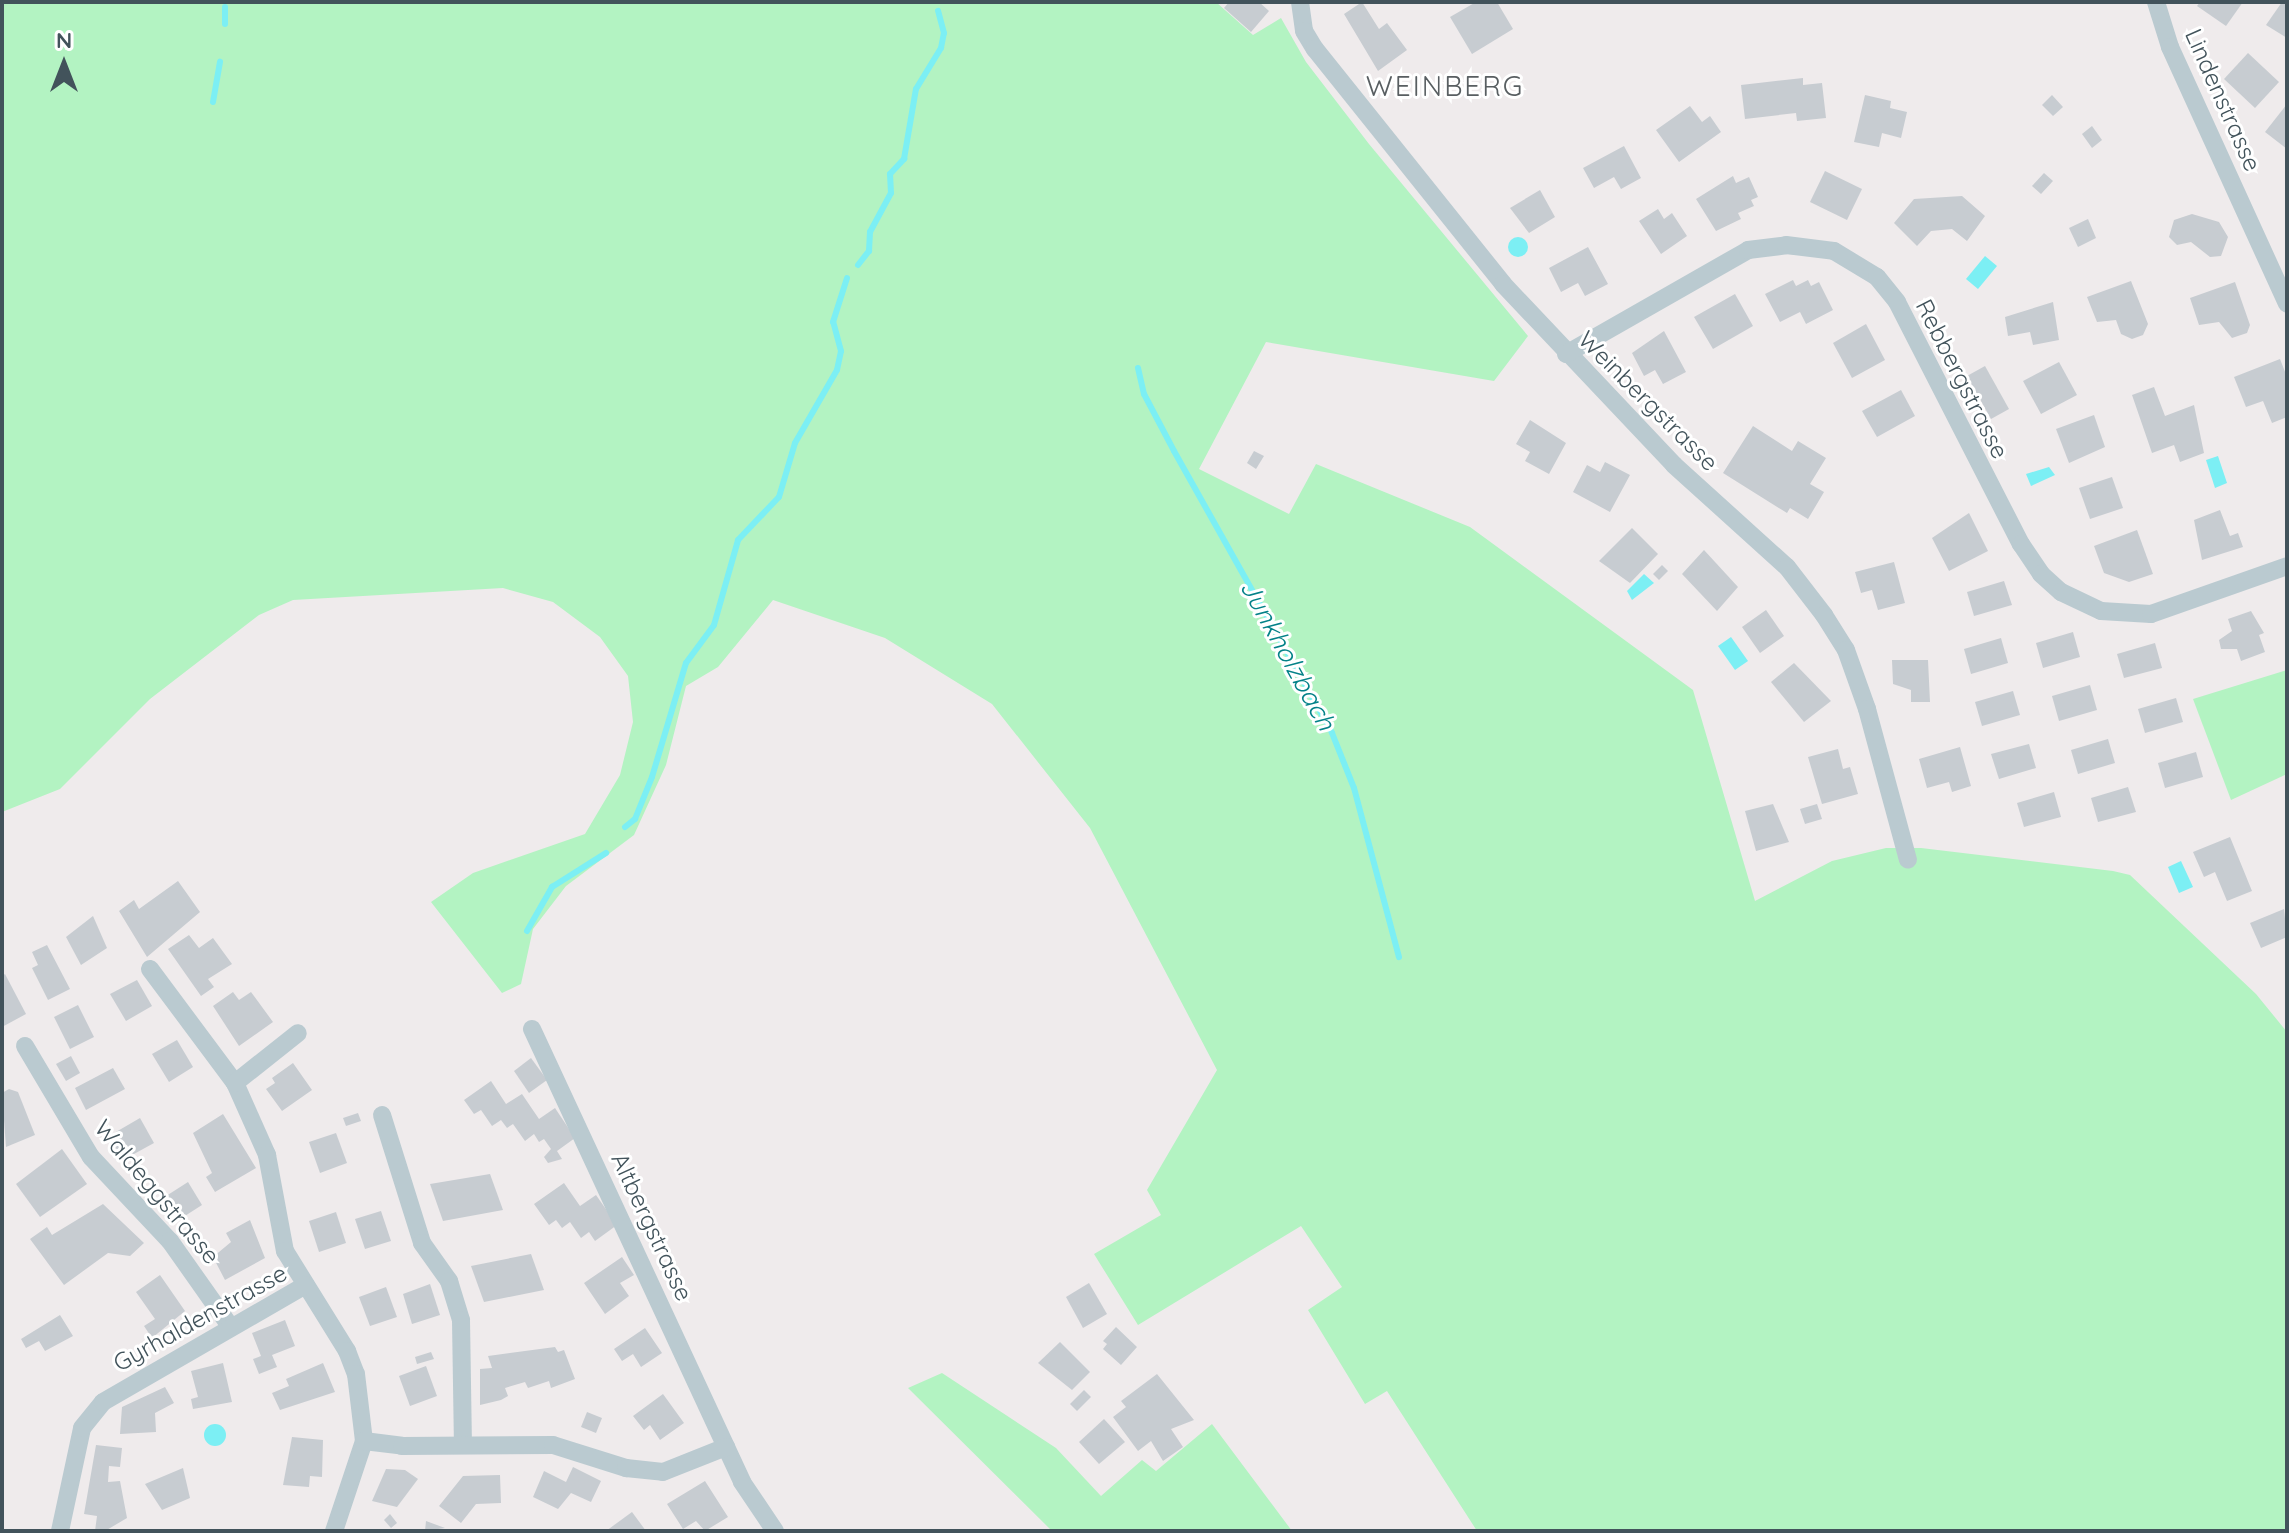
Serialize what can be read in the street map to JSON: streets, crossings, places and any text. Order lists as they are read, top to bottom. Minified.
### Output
{"streets":{"street":["Lindenstrasse","Rebbergstrasse","Weinbergstrasse","Waldeggstrasse","Altbergstrasse","Gyrhaldenstrasse"]},"crossings":[["Rebbergstrasse","Weinbergstrasse"],["Waldeggstrasse","Gyrhaldenstrasse"]],"districts":["WEINBERG"],"water":["Junkholzbach"],"north":"top"}
